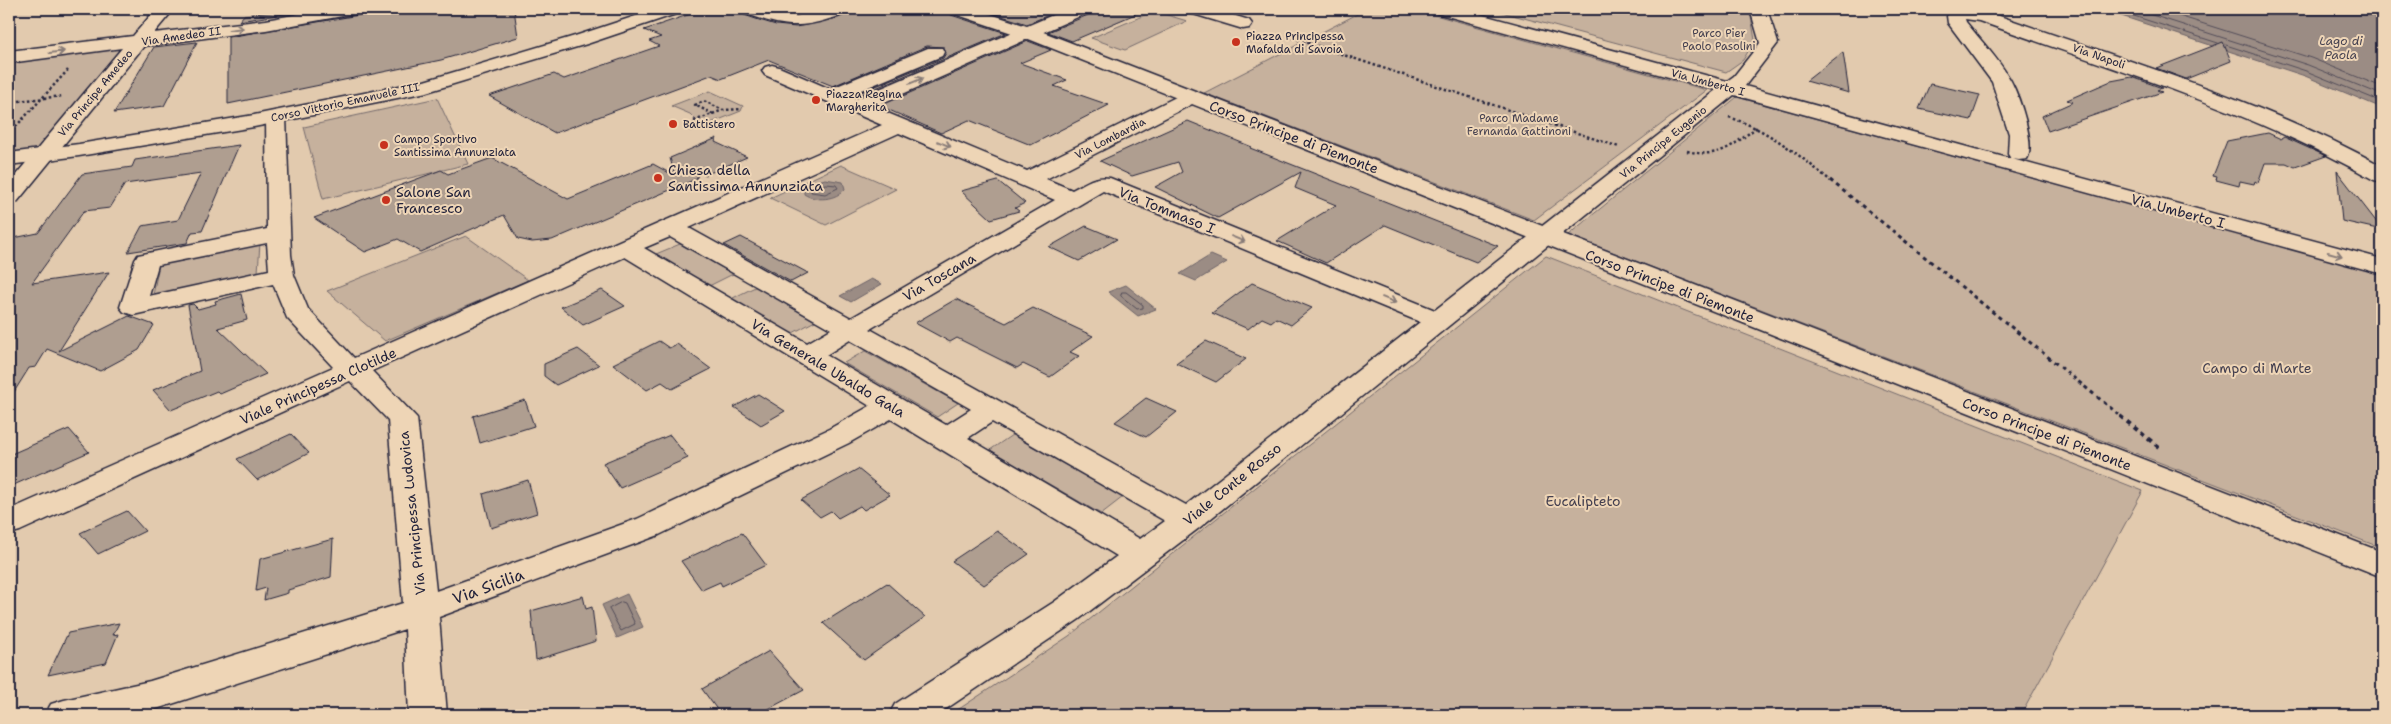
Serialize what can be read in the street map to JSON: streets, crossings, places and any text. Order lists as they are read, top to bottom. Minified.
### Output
{"streets":{"street":["Via Amedeo II","Via Napoli","Via Umberto I","Via Principe Amedeo","Corso Vittorio Emanuele III","Corso Principe di Piemonte","Via Lombardia","Via Principe Eugenio","Via Tommaso I","Via Toscana","Via Generale Ubaldo Gala","Viale Principessa Clotilde","Viale Conte Rosso","Via Principessa Ludovica","Via Sicilia"]},"crossings":[["Via Amedeo II","Via Principe Amedeo"],["Via Napoli","Via Umberto I"],["Via Umberto I","Via Principe Eugenio"],["Via Principe Amedeo","Corso Vittorio Emanuele III"],["Corso Vittorio Emanuele III","Via Principessa Ludovica"],["Corso Principe di Piemonte","Via Lombardia"],["Corso Principe di Piemonte","Via Principe Eugenio"],["Corso Principe di Piemonte","Viale Conte Rosso"],["Via Principe Eugenio","Viale Conte Rosso"],["Via Tommaso I","Via Toscana"],["Via Tommaso I","Viale Conte Rosso"],["Via Toscana","Via Generale Ubaldo Gala"],["Via Generale Ubaldo Gala","Viale Principessa Clotilde"],["Via Generale Ubaldo Gala","Viale Conte Rosso"],["Via Generale Ubaldo Gala","Via Sicilia"],["Viale Principessa Clotilde","Via Principessa Ludovica"],["Via Principessa Ludovica","Via Sicilia"]],"one_way":["Via Amedeo II","Via Tommaso I"],"water":["Lago di Paola"],"parks":["Parco Pier Paolo Pasolini","Parco Madame Fernanda Gattinoni","Campo di Marte","Eucalipteto"],"places":["Piazza Principessa Mafalda di Savoia","Piazza Regina Margherita","Battistero","Campo Sportivo Santissima Annunziata","Chiesa della Santissima Annunziata","Salone San Francesco"]}
